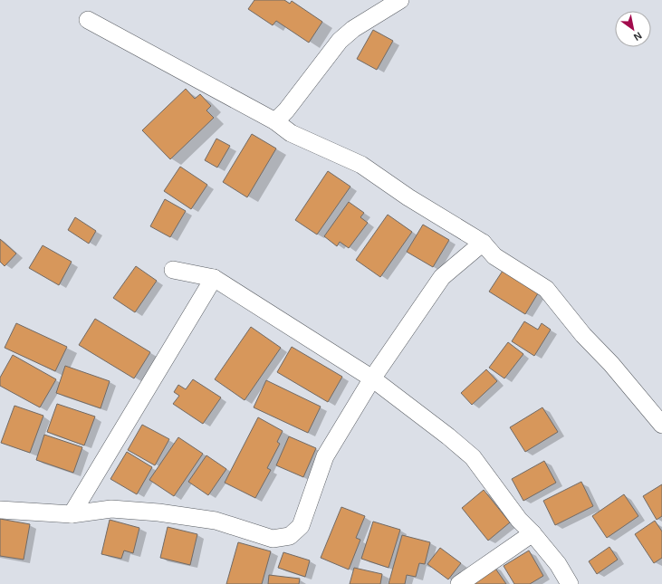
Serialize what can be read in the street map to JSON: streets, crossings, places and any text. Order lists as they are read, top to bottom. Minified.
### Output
{"north":"bottom right"}
